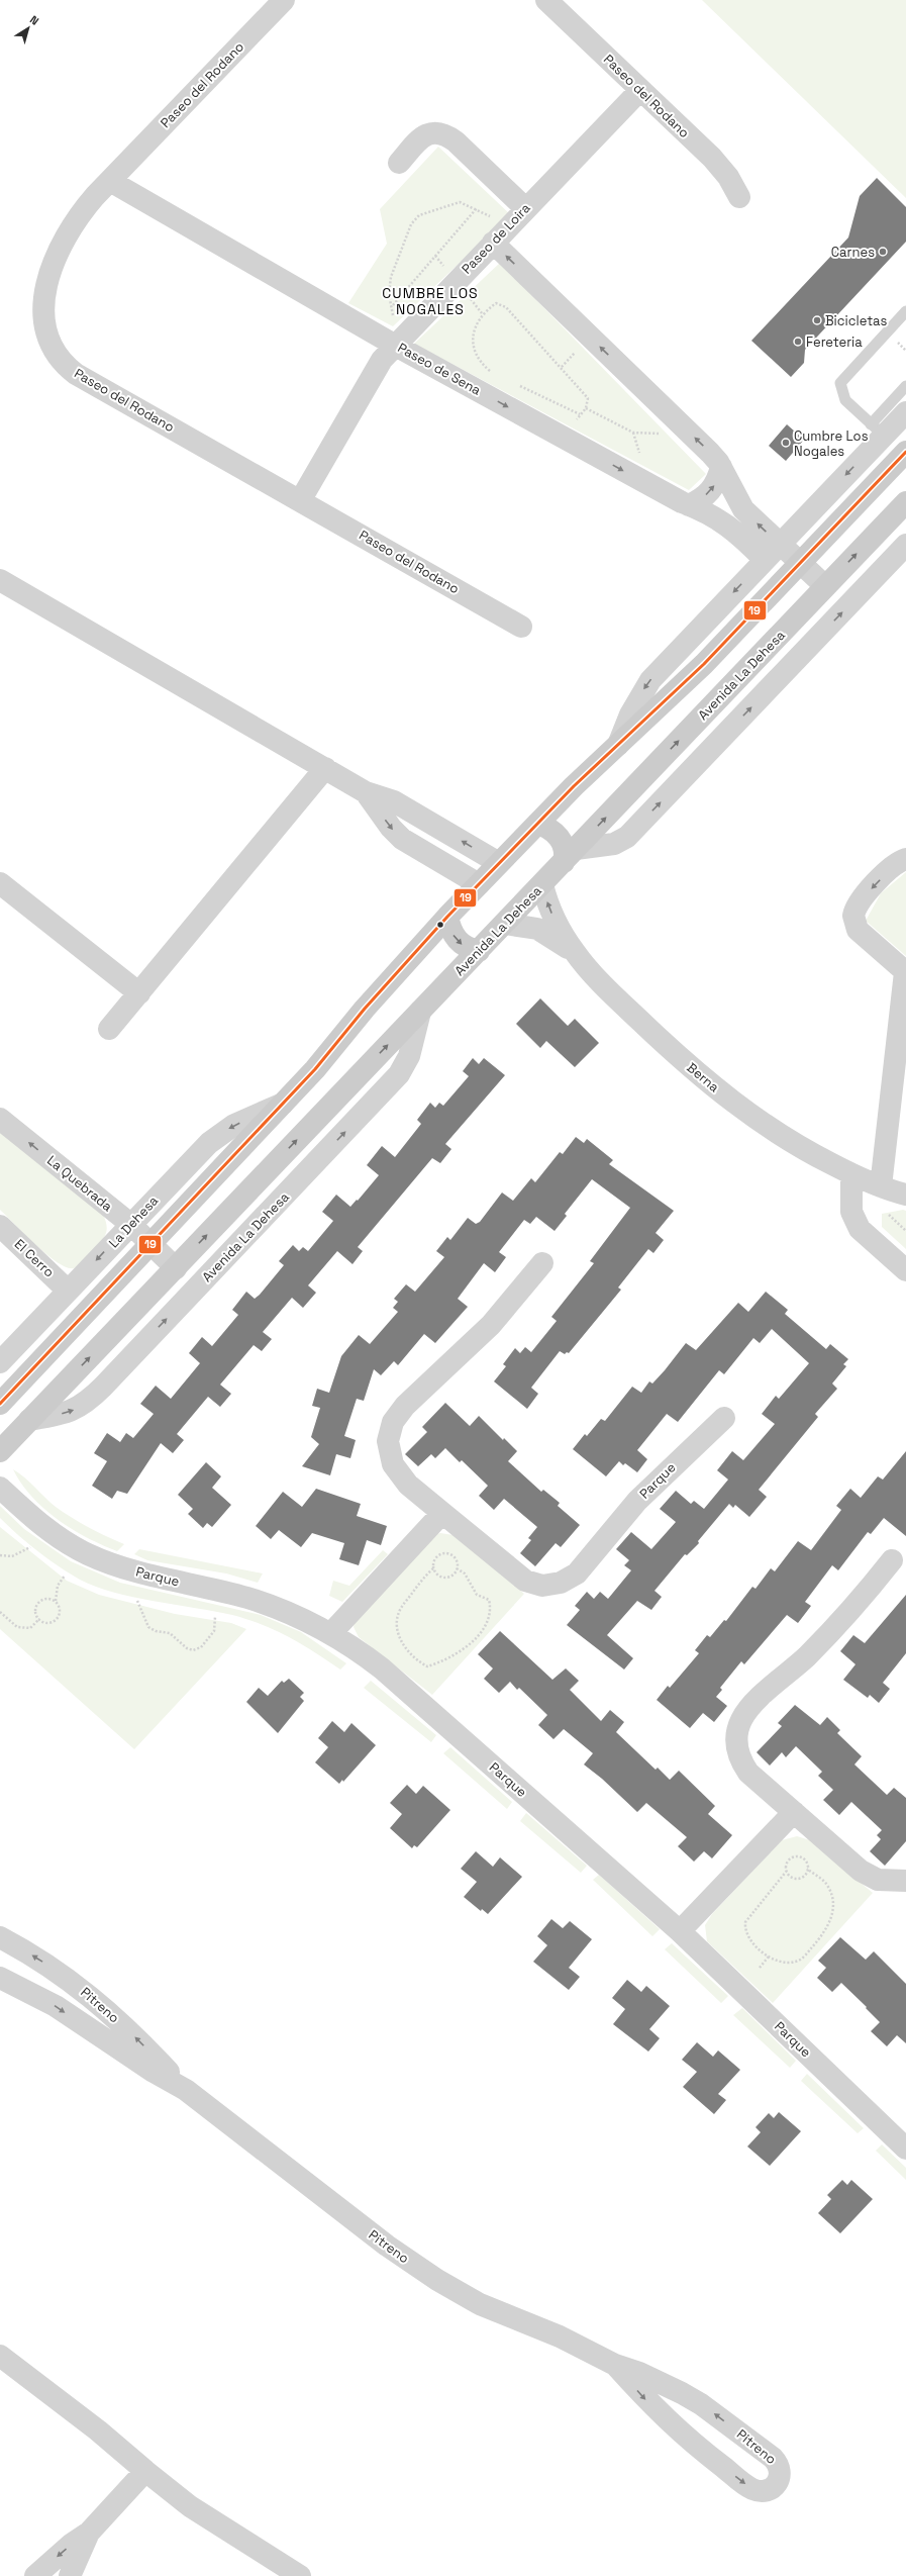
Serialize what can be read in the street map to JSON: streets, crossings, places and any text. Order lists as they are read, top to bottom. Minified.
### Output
{"streets":{"street":["Paseo del Rodano","Paseo de Loira","Paseo de Sena","Avenida La Dehesa","Berna","La Quebrada","La Dehesa","El Cerro","Parque","Pitreno"]},"crossings":[["Paseo del Rodano","Paseo de Loira"],["Paseo del Rodano","Paseo de Sena"],["Paseo de Loira","Paseo de Sena"],["Avenida La Dehesa","Berna"],["Avenida La Dehesa","La Quebrada"],["La Quebrada","La Dehesa"],["La Dehesa","El Cerro"]],"one_way":["La Quebrada"],"districts":["CUMBRE LOS NOGALES"],"places":["Carnes","Bicicletas","Fereteria","Cumbre Los Nogales"],"lines":["transit line 19"],"north":"top right"}
